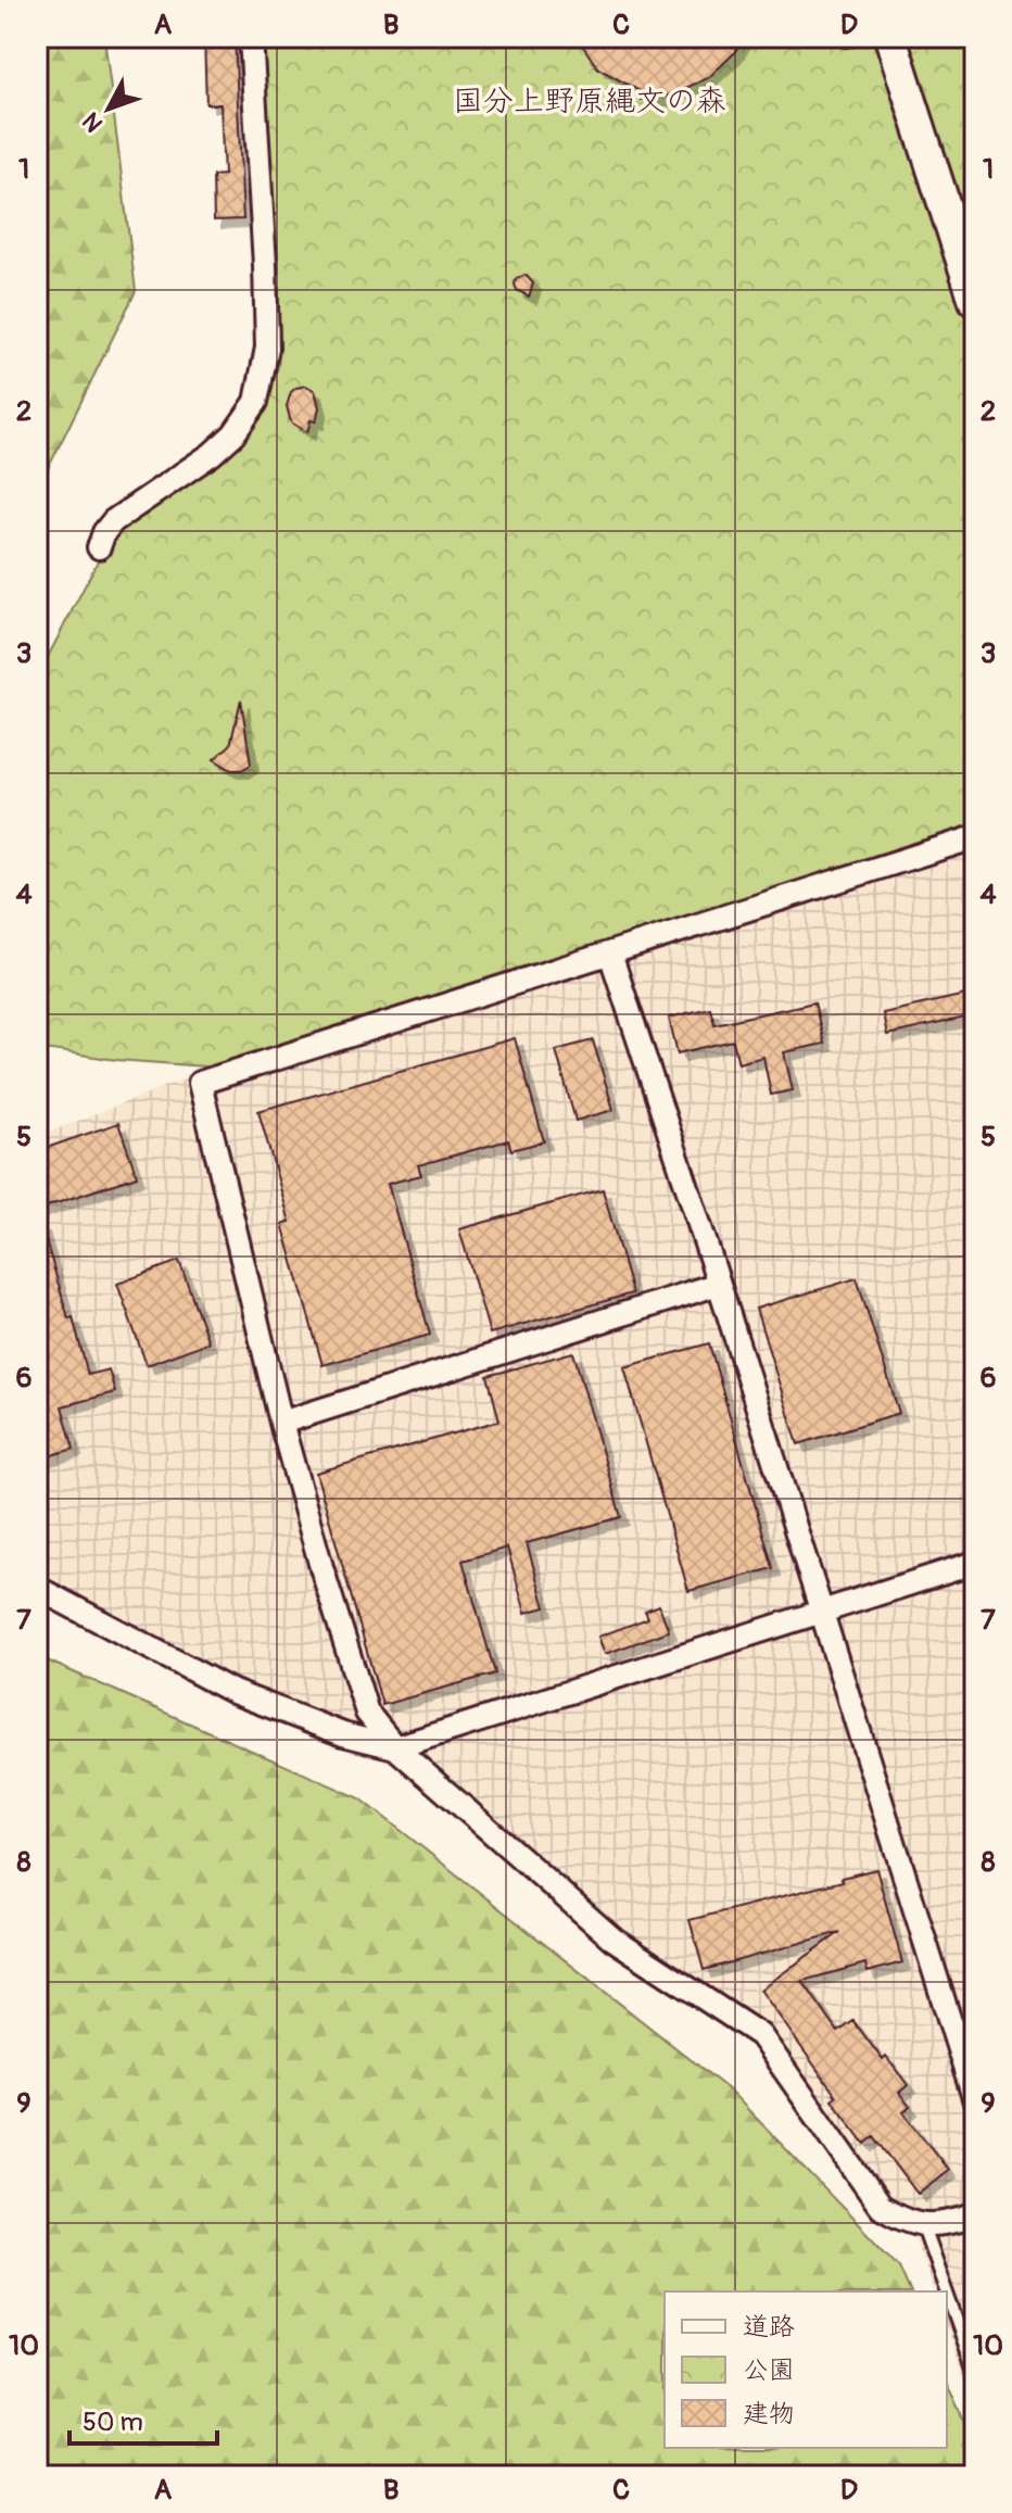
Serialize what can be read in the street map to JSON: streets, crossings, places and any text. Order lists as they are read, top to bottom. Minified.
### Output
{"districts":["国分上野原縄文の森"],"legend":["道路","公園","建物"],"scale_bar":"50 m","north":"bottom left","grid":{"columns":["A","B","C","D"],"rows":["1","2","3","4","5","6","7","8","9","10"]}}
